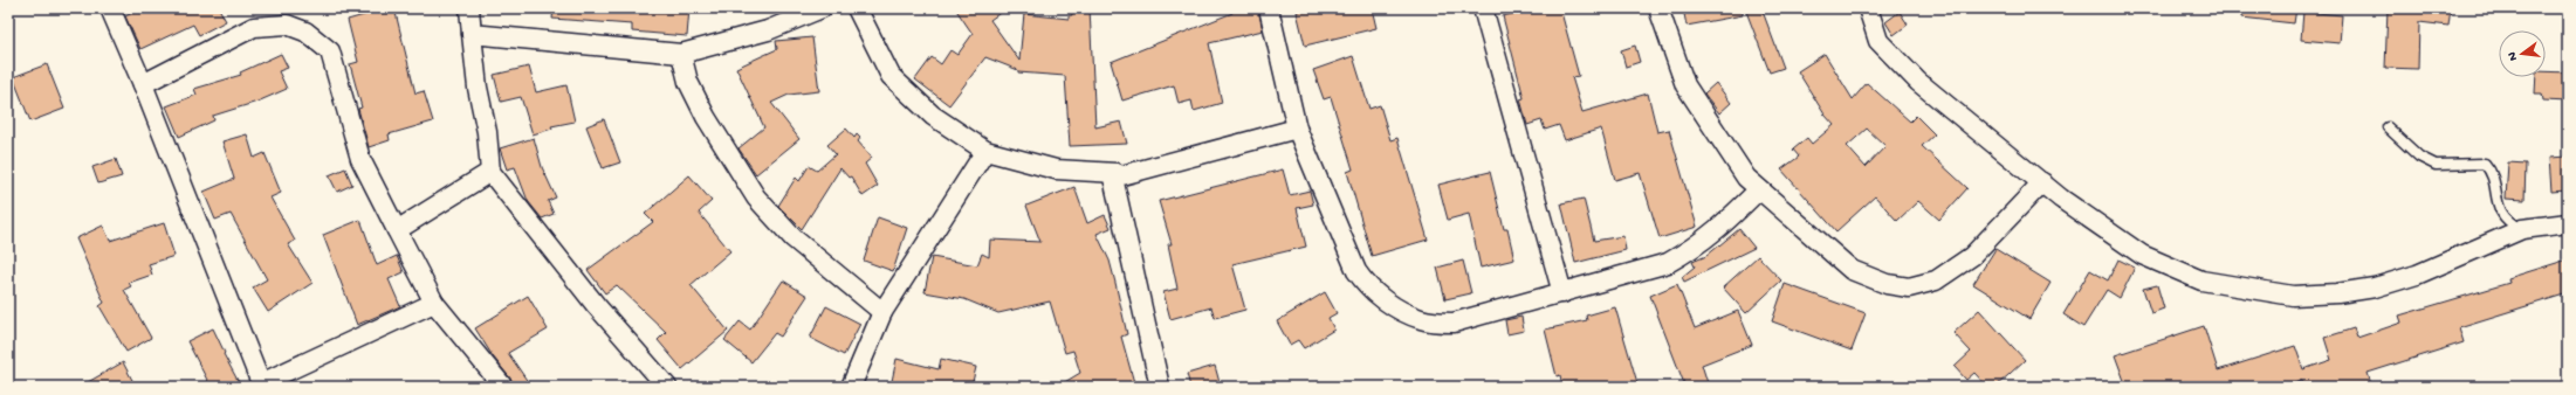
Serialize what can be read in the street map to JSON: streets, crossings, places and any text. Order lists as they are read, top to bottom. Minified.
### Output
{"north":"left"}
